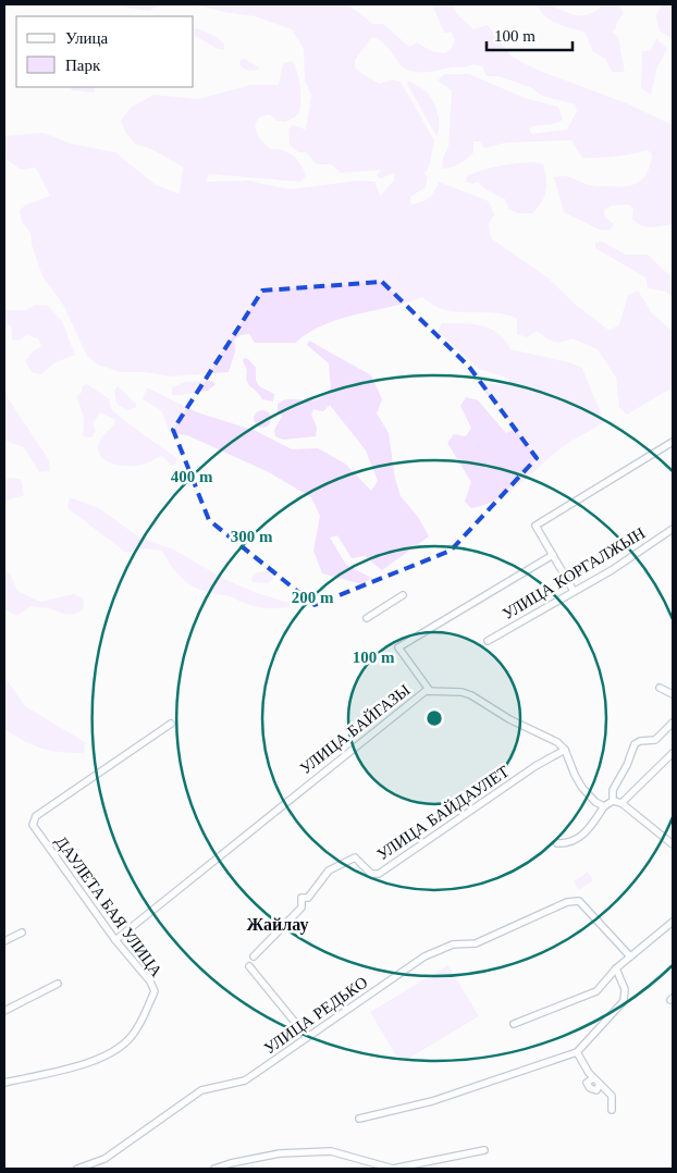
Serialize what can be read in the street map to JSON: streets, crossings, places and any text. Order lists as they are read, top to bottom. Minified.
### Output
{"streets":{"street":["УЛИЦА КОРГАЛЖЫН","УЛИЦА БАЙГАЗЫ","УЛИЦА БАЙДАУЛЕТ","ДАУЛЕТА БАЯ УЛИЦА","УЛИЦА РЕДЬКО"]},"crossings":[["УЛИЦА БАЙГАЗЫ","ДАУЛЕТА БАЯ УЛИЦА"]],"districts":["Жайлау"],"legend":["Улица","Парк"],"scale_bar":"100 m","rings":["400 m","300 m","200 m","100 m"]}
